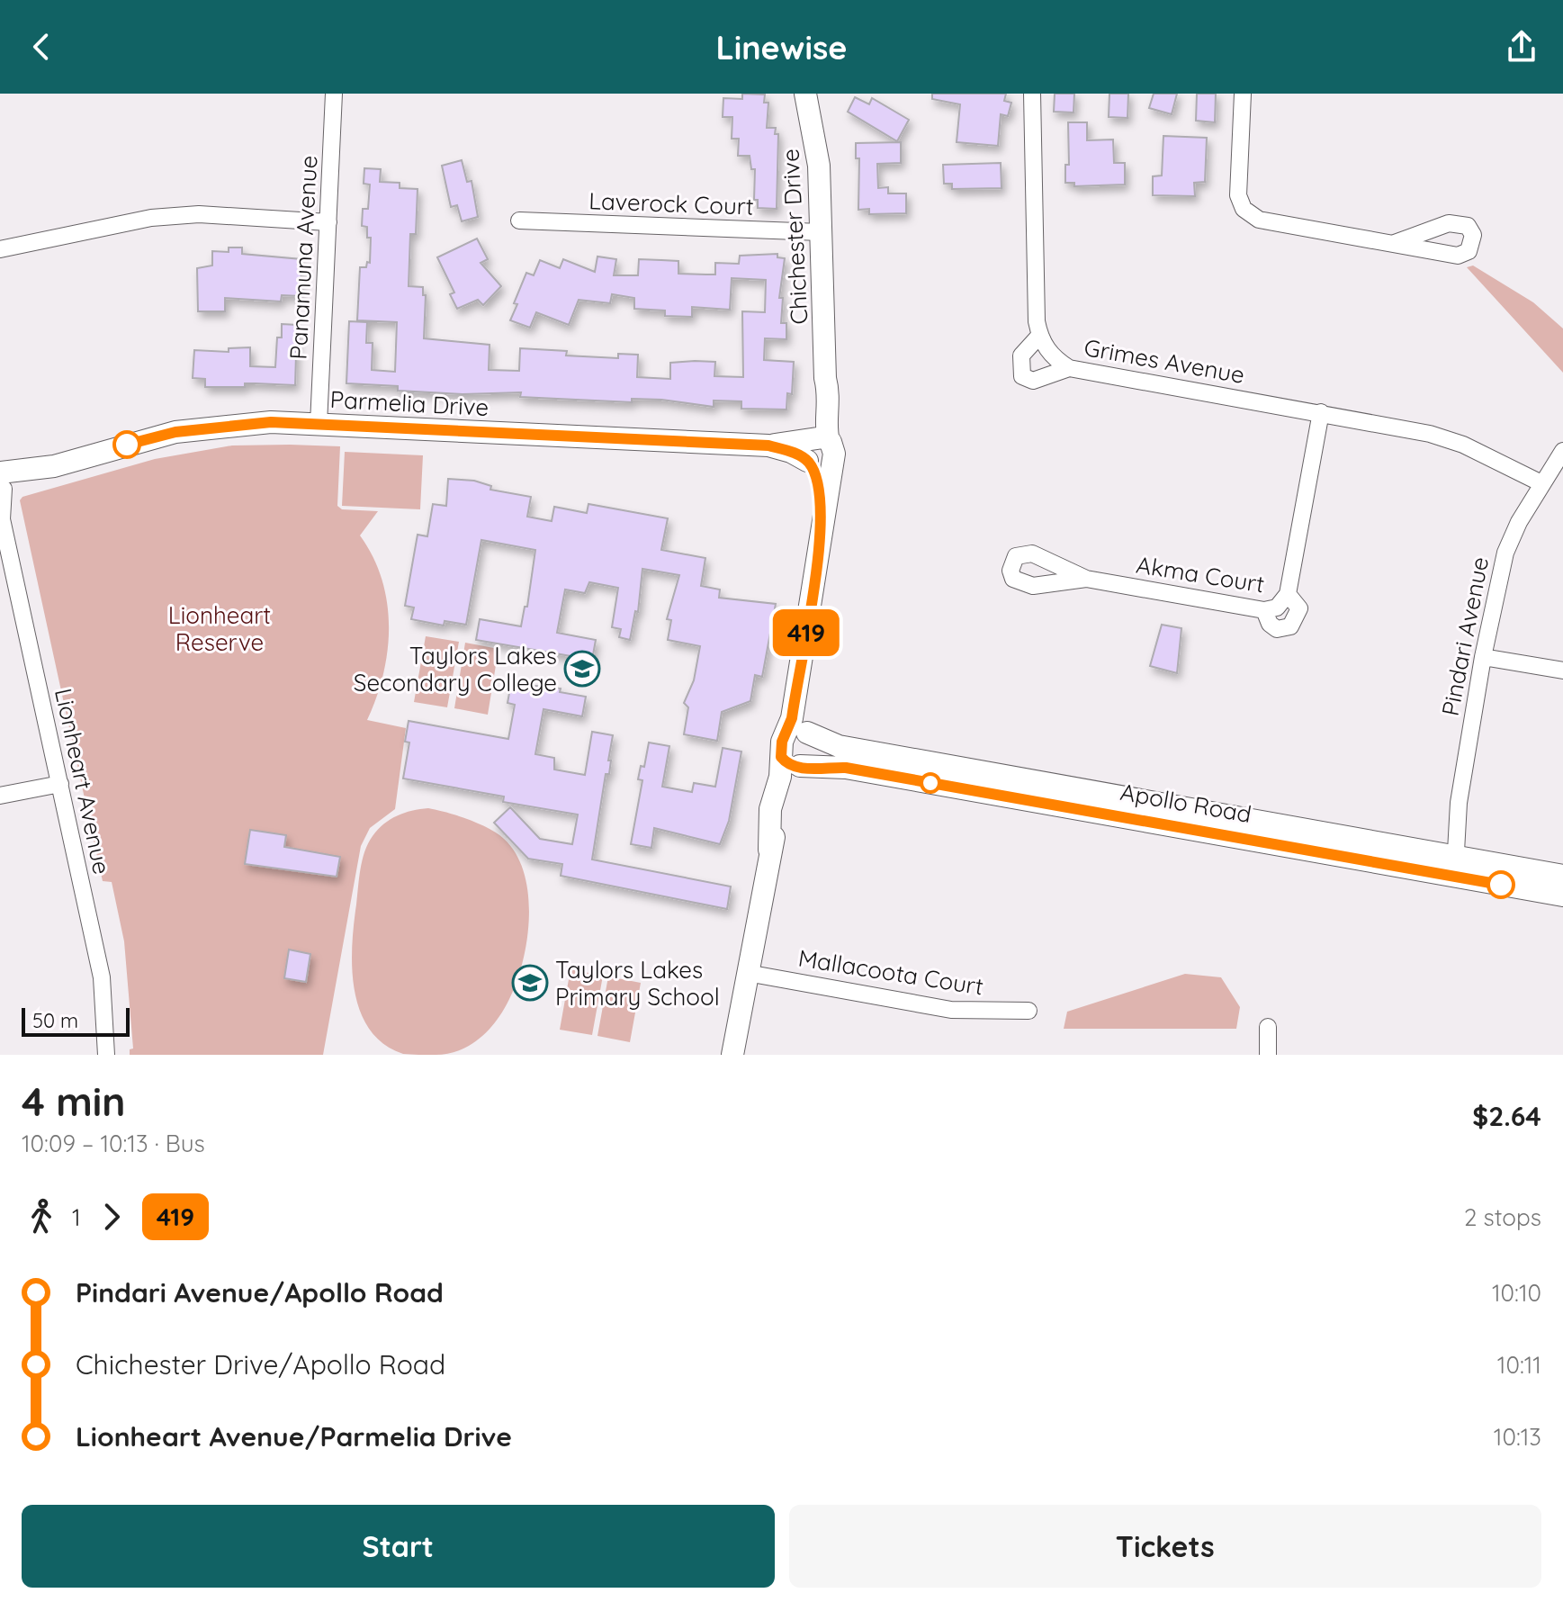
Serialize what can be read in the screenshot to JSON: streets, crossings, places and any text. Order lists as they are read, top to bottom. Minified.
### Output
{"streets":{"street":["Laverock Court","Chichester Drive","Panamuna Avenue","Grimes Avenue","Parmelia Drive","Akma Court","Pindari Avenue","Lionheart Avenue","Apollo Road","Mallacoota Court"]},"crossings":[["Laverock Court","Chichester Drive"],["Chichester Drive","Parmelia Drive"],["Panamuna Avenue","Parmelia Drive"],["Grimes Avenue","Akma Court"],["Grimes Avenue","Pindari Avenue"],["Parmelia Drive","Lionheart Avenue"],["Pindari Avenue","Apollo Road"]],"parks":["Lionheart Reserve"],"places":{"school or university":["Taylors Lakes Secondary College","Taylors Lakes Primary School"]},"lines":["bus line 419"],"scale_bar":"50 m","page":{"header":"Linewise","on_map":"419","scale":"50 m","heading":["4 min","10:09 – 10:13 · Bus","$2.64"],"legs":["1","419","2 stops"],"list":[{"name":"Pindari Avenue/Apollo Road","value":"10:10"},{"name":"Chichester Drive/Apollo Road","value":"10:11"},{"name":"Lionheart Avenue/Parmelia Drive","value":"10:13"}],"buttons":["Start","Tickets"]}}
